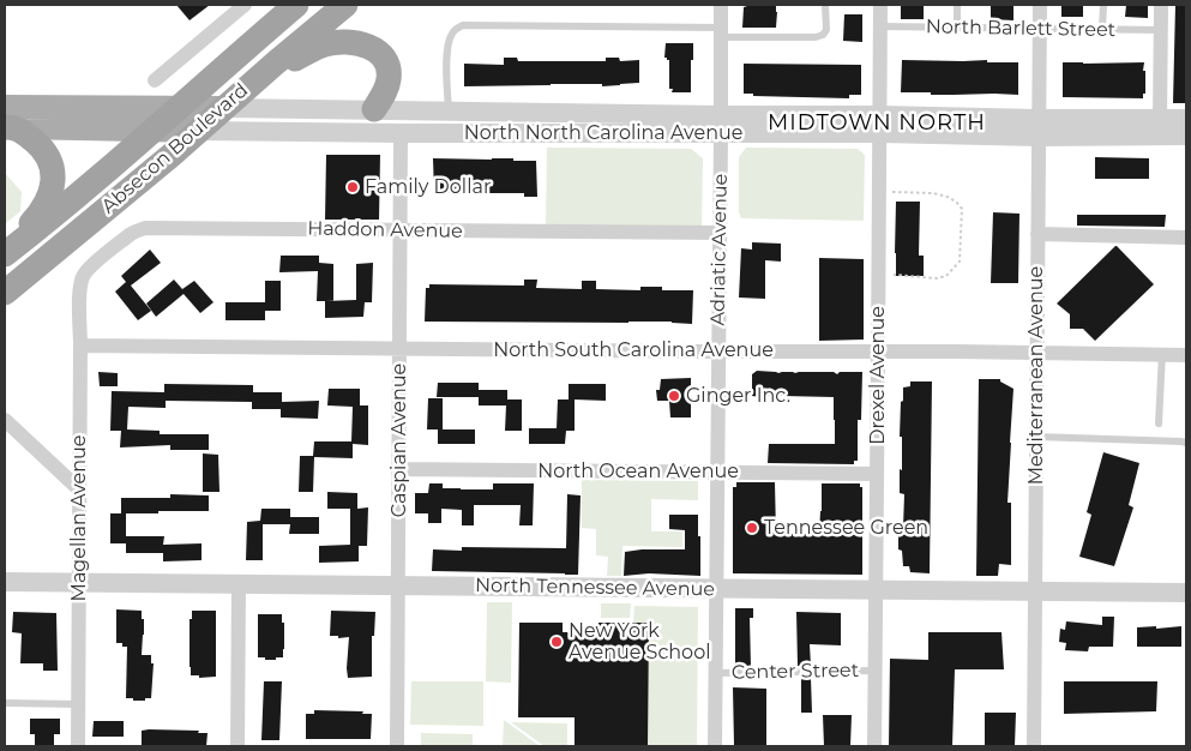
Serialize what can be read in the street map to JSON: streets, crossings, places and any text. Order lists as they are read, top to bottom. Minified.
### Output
{"streets":{"highway":["Absecon Boulevard"],"street":["North North Carolina Avenue","Haddon Avenue","Adriatic Avenue","North South Carolina Avenue","Drexel Avenue","Mediterranean Avenue","Caspian Avenue","North Ocean Avenue","Magellan Avenue","North Tennessee Avenue"],"lane":["North Barlett Street","Center Street"]},"crossings":[["North Barlett Street","Drexel Avenue"],["North Barlett Street","Mediterranean Avenue"],["North North Carolina Avenue","Absecon Boulevard"],["North North Carolina Avenue","Adriatic Avenue"],["North North Carolina Avenue","Drexel Avenue"],["North North Carolina Avenue","Mediterranean Avenue"],["North North Carolina Avenue","Caspian Avenue"],["Haddon Avenue","Adriatic Avenue"],["Haddon Avenue","Caspian Avenue"],["Haddon Avenue","Magellan Avenue"],["Adriatic Avenue","North South Carolina Avenue"],["Adriatic Avenue","North Ocean Avenue"],["Adriatic Avenue","North Tennessee Avenue"],["Adriatic Avenue","Center Street"],["North South Carolina Avenue","Drexel Avenue"],["North South Carolina Avenue","Mediterranean Avenue"],["North South Carolina Avenue","Caspian Avenue"],["North South Carolina Avenue","Magellan Avenue"],["Drexel Avenue","North Ocean Avenue"],["Drexel Avenue","North Tennessee Avenue"],["Drexel Avenue","Center Street"],["Mediterranean Avenue","North Tennessee Avenue"],["Caspian Avenue","North Ocean Avenue"],["Caspian Avenue","North Tennessee Avenue"],["Magellan Avenue","North Tennessee Avenue"]],"districts":["MIDTOWN NORTH"],"places":["Family Dollar","Ginger Inc.","Tennessee Green","New York Avenue School"]}
